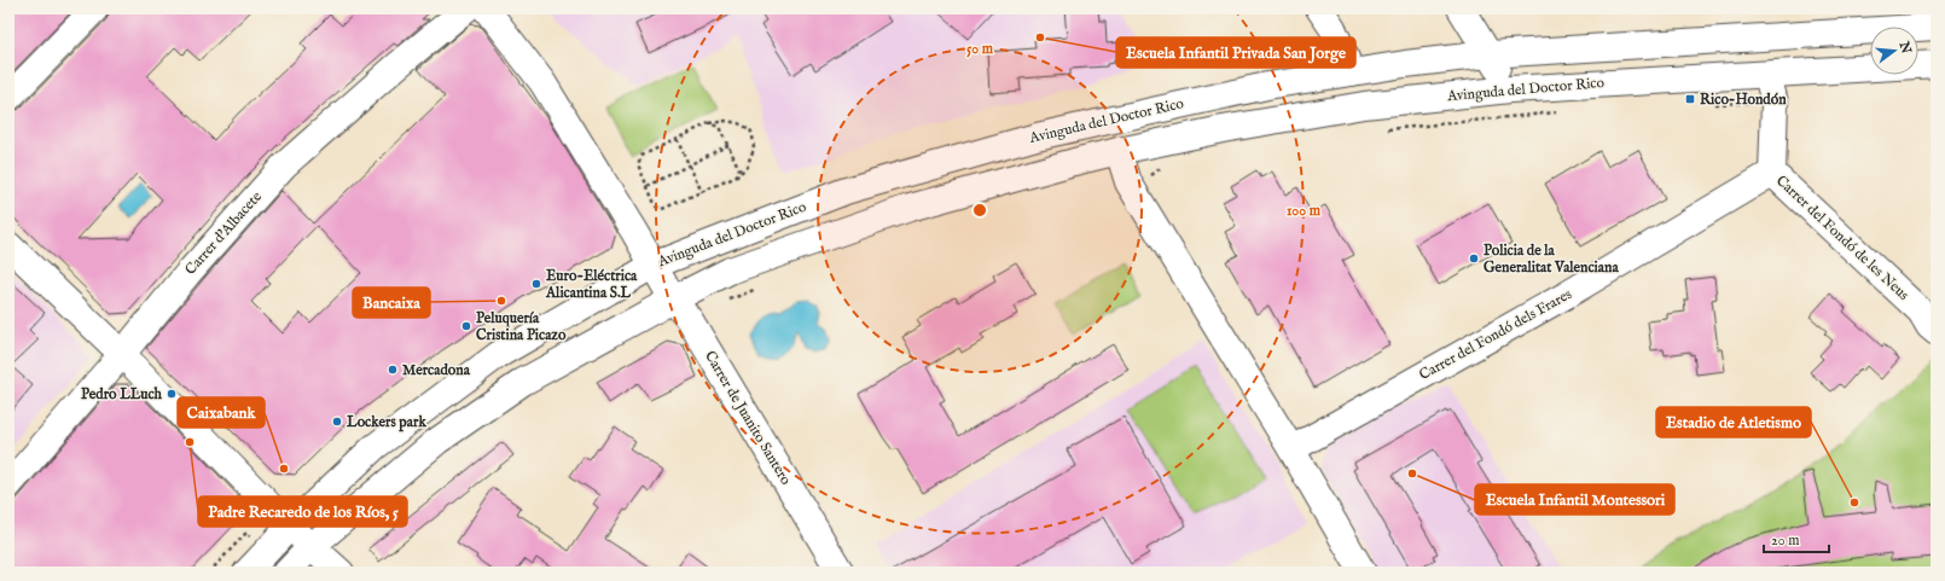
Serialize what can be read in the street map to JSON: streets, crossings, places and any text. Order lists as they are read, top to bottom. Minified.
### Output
{"streets":{"street":["Avinguda del Doctor Rico","Carrer d'Albacete","Carrer del Fondó de les Neus","Carrer del Fondó dels Frares","Carrer de Juanito Santero"]},"crossings":[["Avinguda del Doctor Rico","Carrer del Fondó de les Neus"],["Avinguda del Doctor Rico","Carrer de Juanito Santero"],["Carrer del Fondó de les Neus","Carrer del Fondó dels Frares"]],"places":{"other":["Escuela Infantil Privada San Jorge","Policia de la Generalitat Valenciana","Euro-Eléctrica Alicantina S.L","Bancaixa","Peluquería Cristina Picazo","Mercadona","Pedro LLuch","Lockers park","Padre Recaredo de los Ríos, 5","Caixabank","Escuela Infantil Montessori","Estadio de Atletismo"],"transit":["Rico-Hondón"]},"scale_bar":"20 m","north":"right","rings":["50 m","100 m"]}
